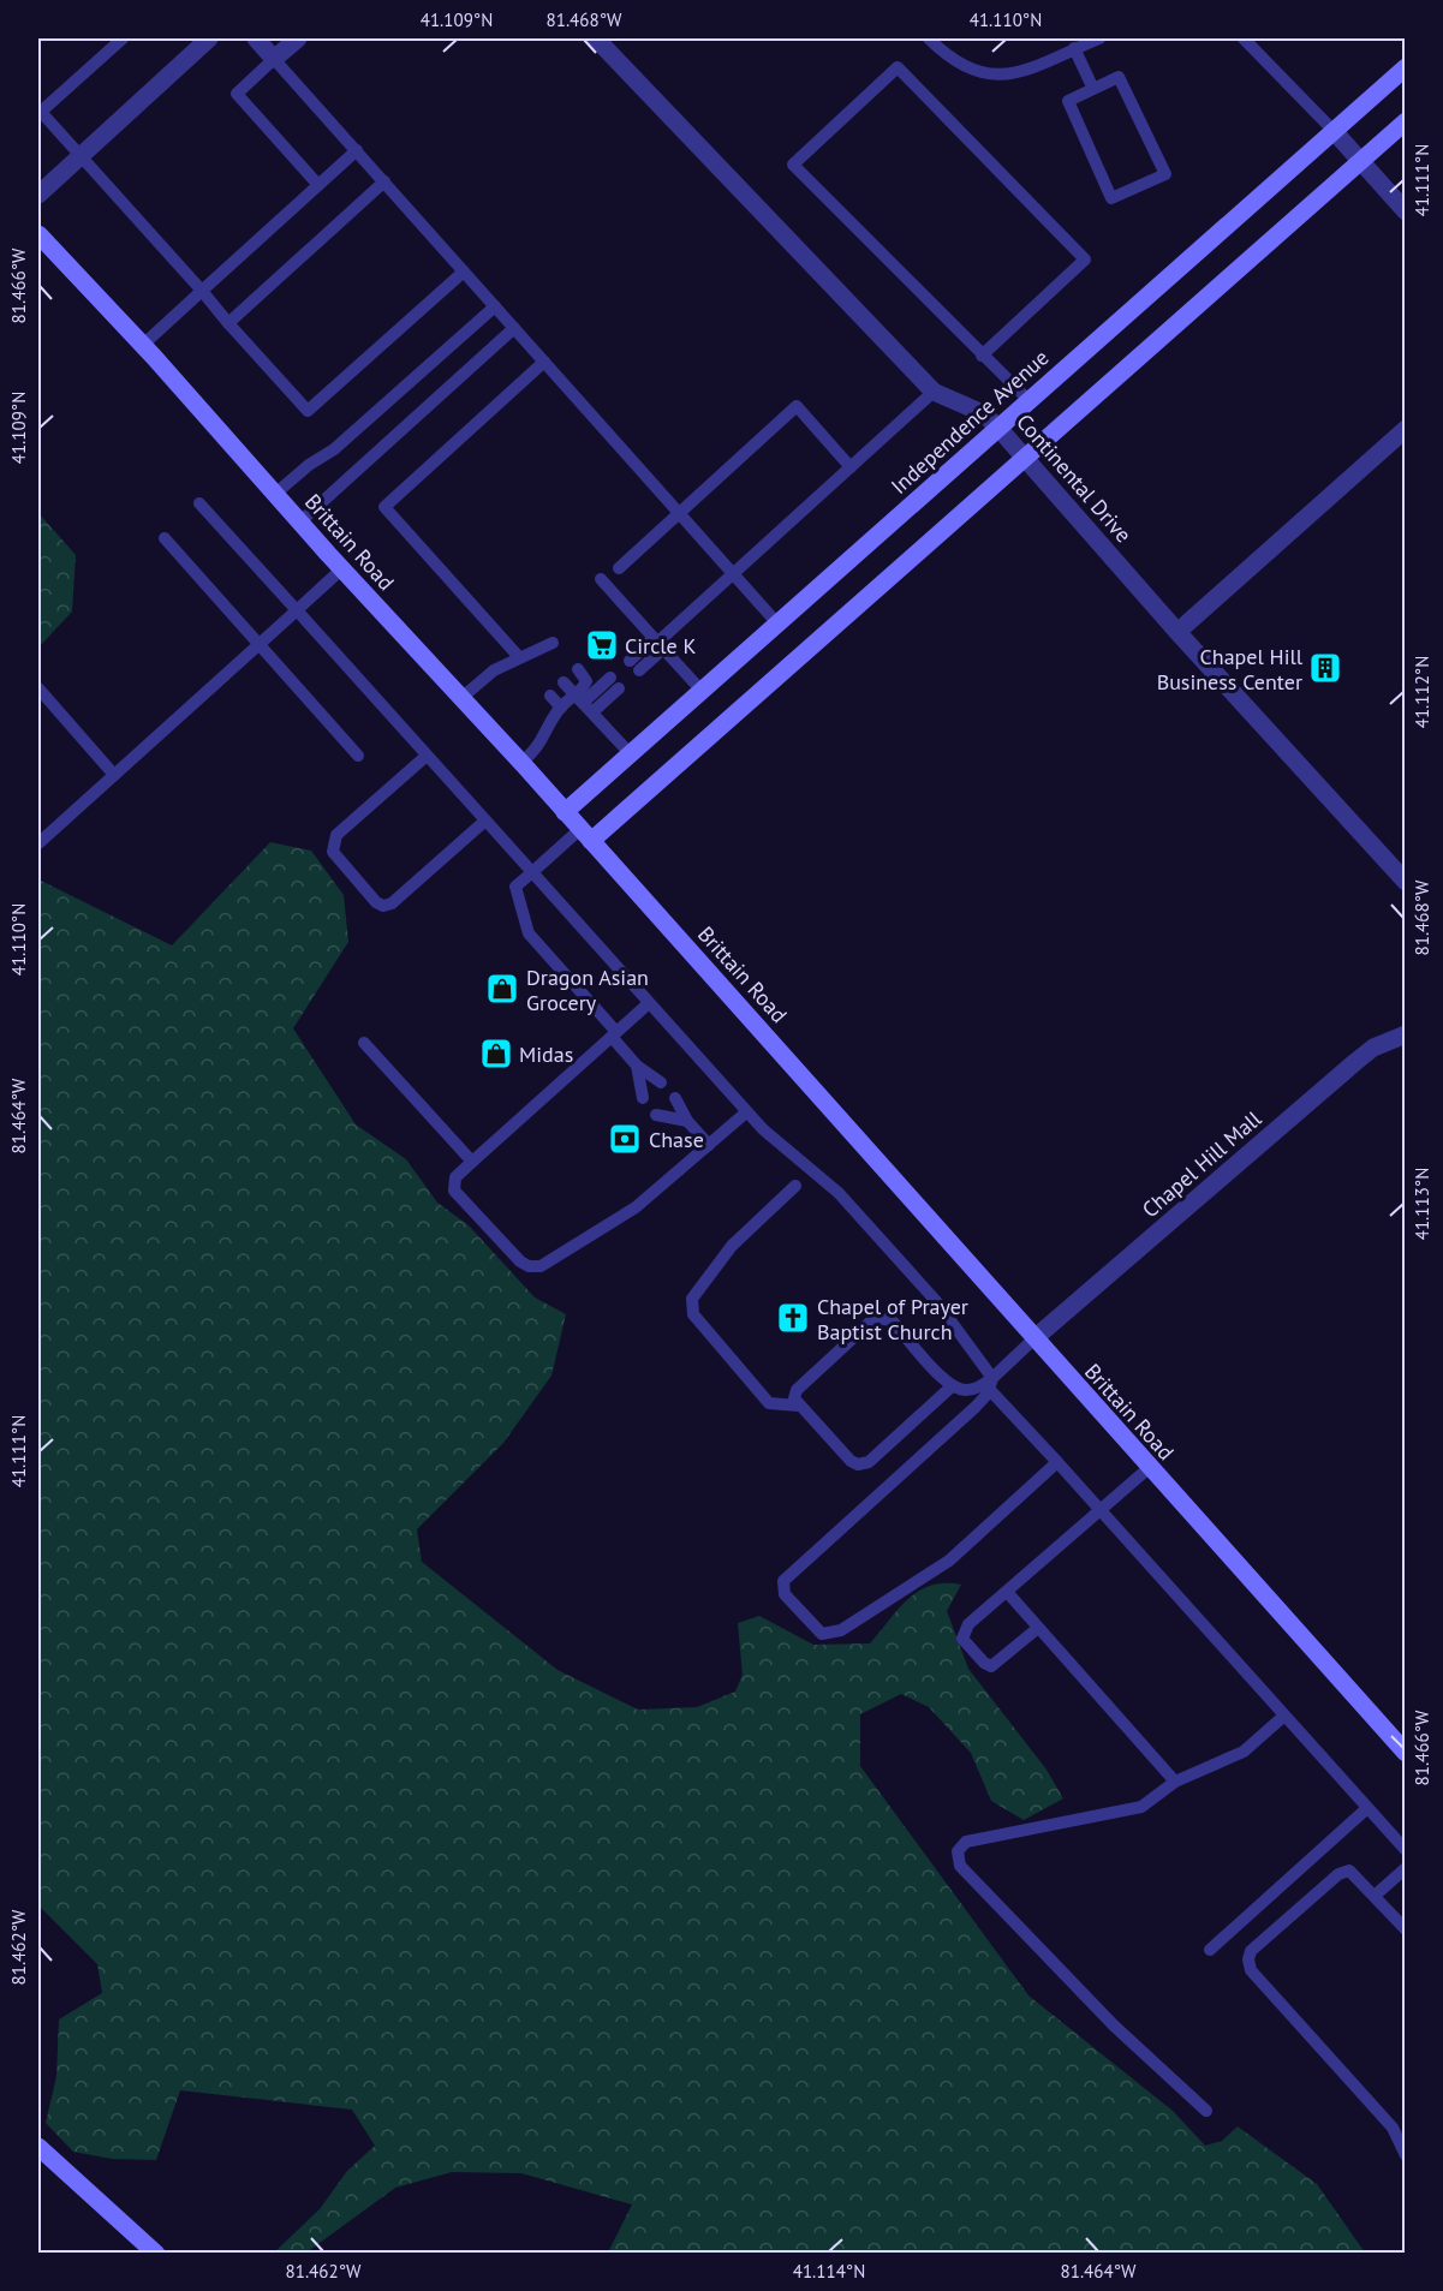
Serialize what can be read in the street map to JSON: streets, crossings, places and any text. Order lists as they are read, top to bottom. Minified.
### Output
{"streets":{"street":["Independence Avenue","Continental Drive","Brittain Road","Chapel Hill Mall"]},"crossings":[["Independence Avenue","Continental Drive"],["Independence Avenue","Brittain Road"],["Brittain Road","Chapel Hill Mall"]],"places":{"supermarket":["Circle K"],"building":["Chapel Hill Business Center"],"shop":["Dragon Asian Grocery","Midas"],"bank":["Chase"],"church":["Chapel of Prayer Baptist Church"]},"coordinates":["41.109°N","81.468°W","41.110°N","41.111°N","81.466°W","41.112°N","81.464°W","41.113°N","81.462°W","41.114°N"]}
